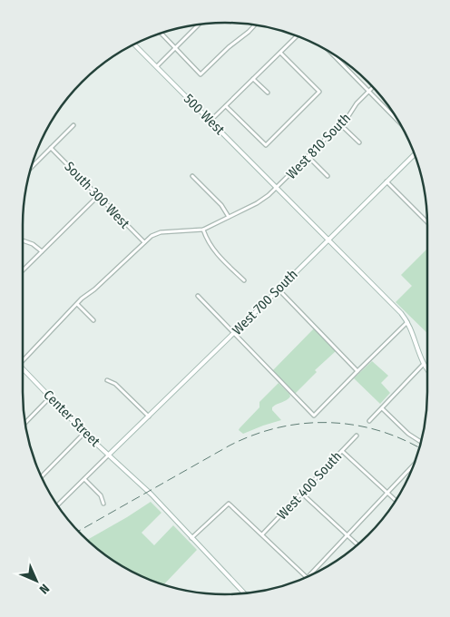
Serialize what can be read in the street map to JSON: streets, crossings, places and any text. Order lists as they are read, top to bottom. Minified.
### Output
{"streets":{"street":["500 West","West 810 South","South 300 West","West 700 South","Center Street","West 400 South"]},"crossings":[["500 West","West 810 South"],["500 West","West 700 South"],["West 700 South","Center Street"]],"north":"bottom right"}
